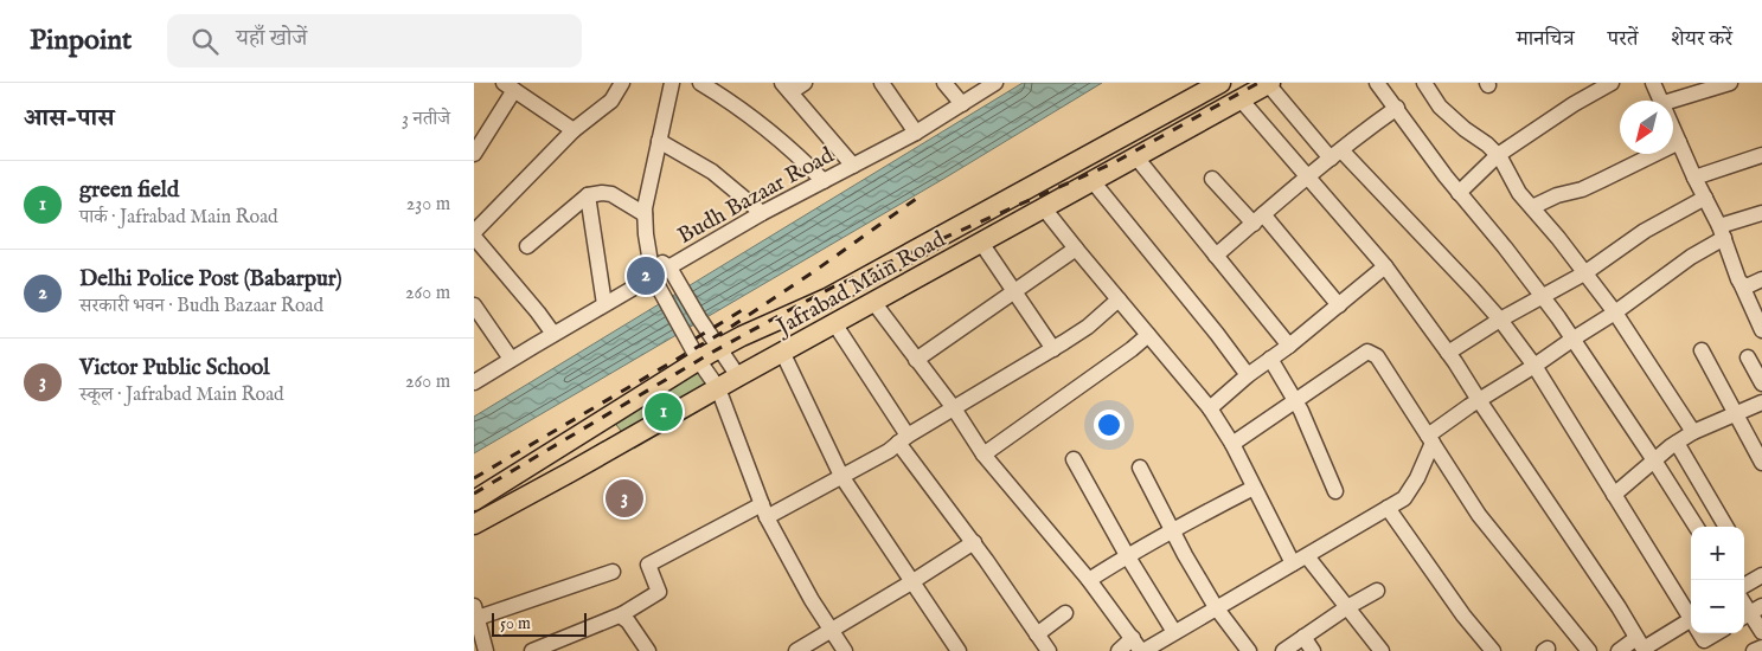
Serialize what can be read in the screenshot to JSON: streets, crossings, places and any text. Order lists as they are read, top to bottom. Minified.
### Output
{"streets":{"main road":["Jafrabad Main Road"],"street":["Budh Bazaar Road"]},"scale_bar":"50 m","north":"bottom left","page":{"header":"Pinpoint","search":"यहाँ खोजें","nav":["मानचित्र","परतें","शेयर करें"],"heading":["आस-पास","3 नतीजे"],"list":[{"mark":"1","name":"green field","note":"पार्क · Jafrabad Main Road","value":"230 m"},{"mark":"2","name":"Delhi Police Post (Babarpur)","note":"सरकारी भवन · Budh Bazaar Road","value":"260 m"},{"mark":"3","name":"Victor Public School","note":"स्कूल · Jafrabad Main Road","value":"260 m"}],"pins":["2","1","3"],"map_buttons":["+","−"],"scale":"50 m"}}
